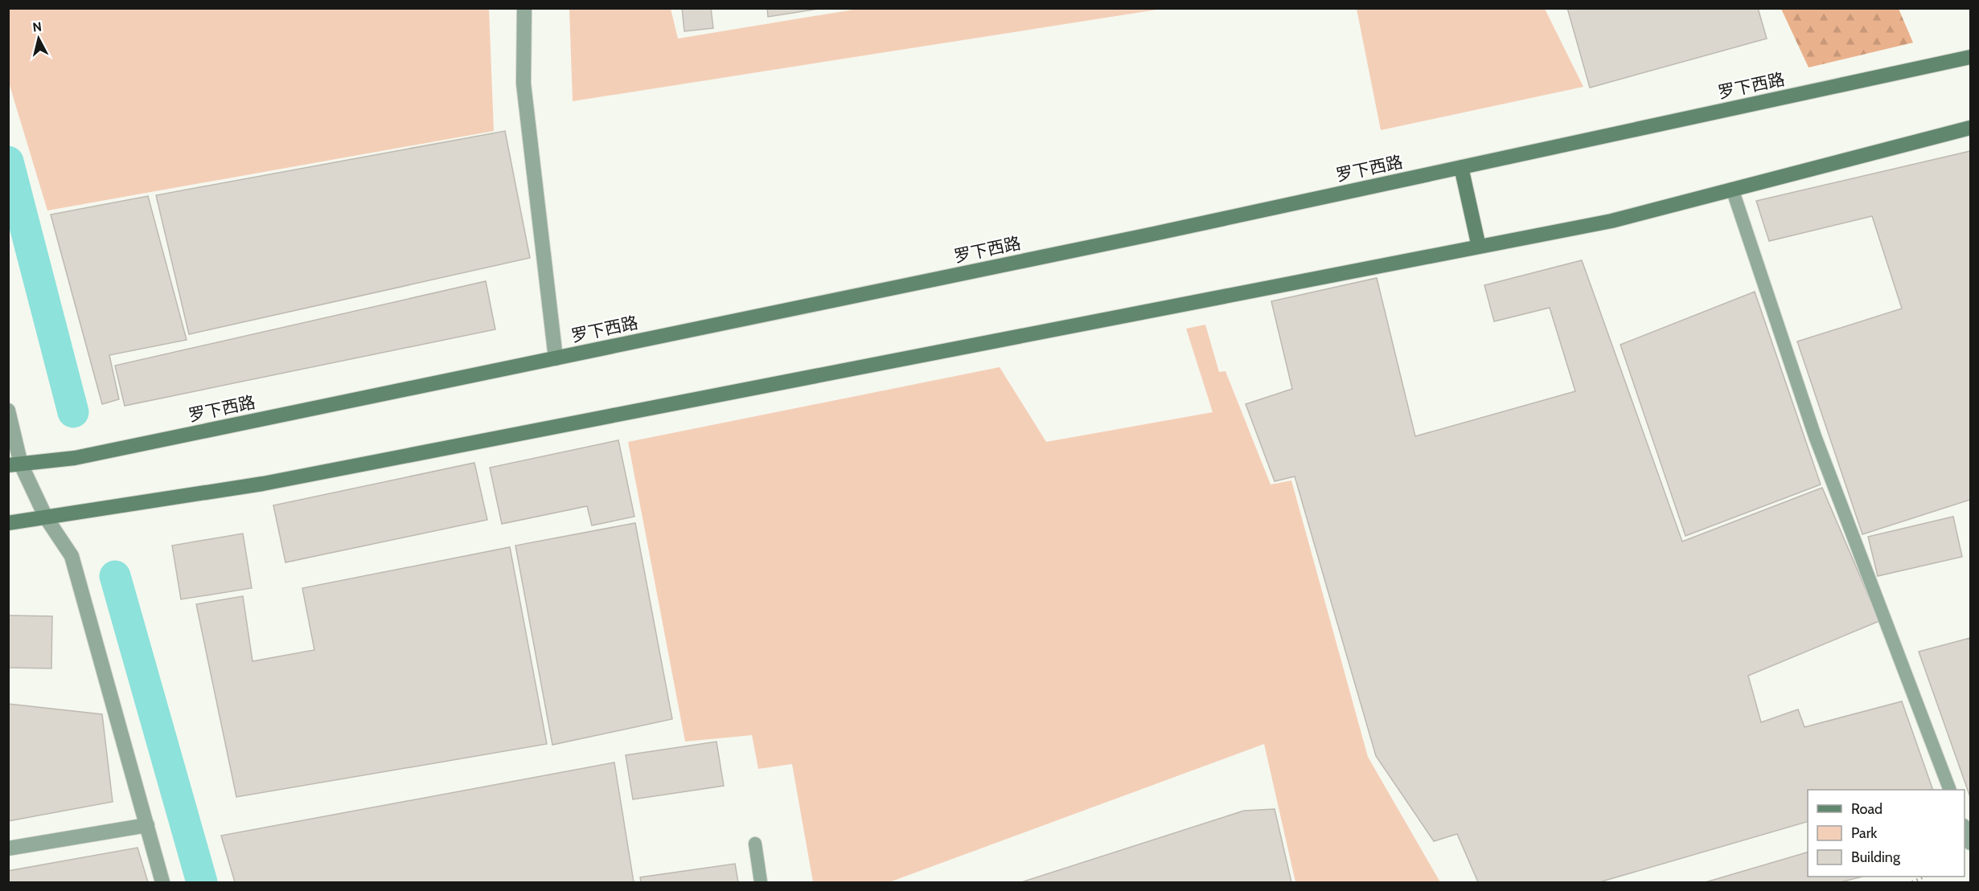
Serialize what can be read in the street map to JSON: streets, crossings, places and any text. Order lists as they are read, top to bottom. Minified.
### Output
{"streets":{"main road":["罗下西路"]},"legend":["Road","Park","Building"],"north":"top"}
